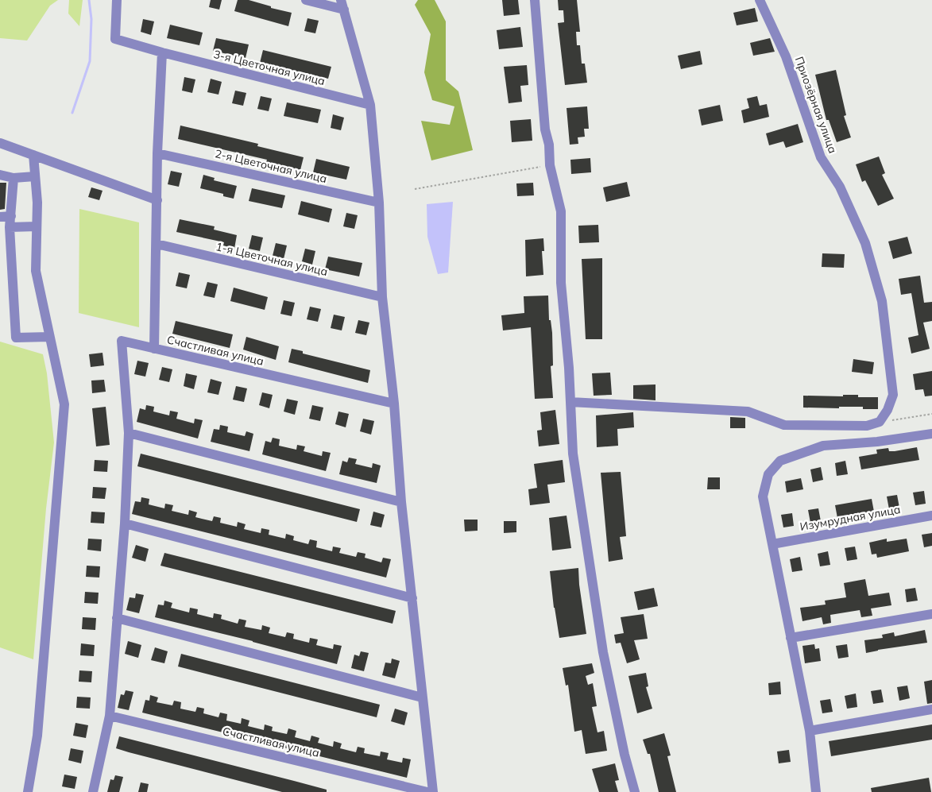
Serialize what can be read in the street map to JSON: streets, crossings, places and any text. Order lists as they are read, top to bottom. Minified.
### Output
{"streets":{"street":["3-я Цветочная улица","Приозёрная улица","2-я Цветочная улица","1-я Цветочная улица","Счастливая улица","Изумрудная улица"]}}
